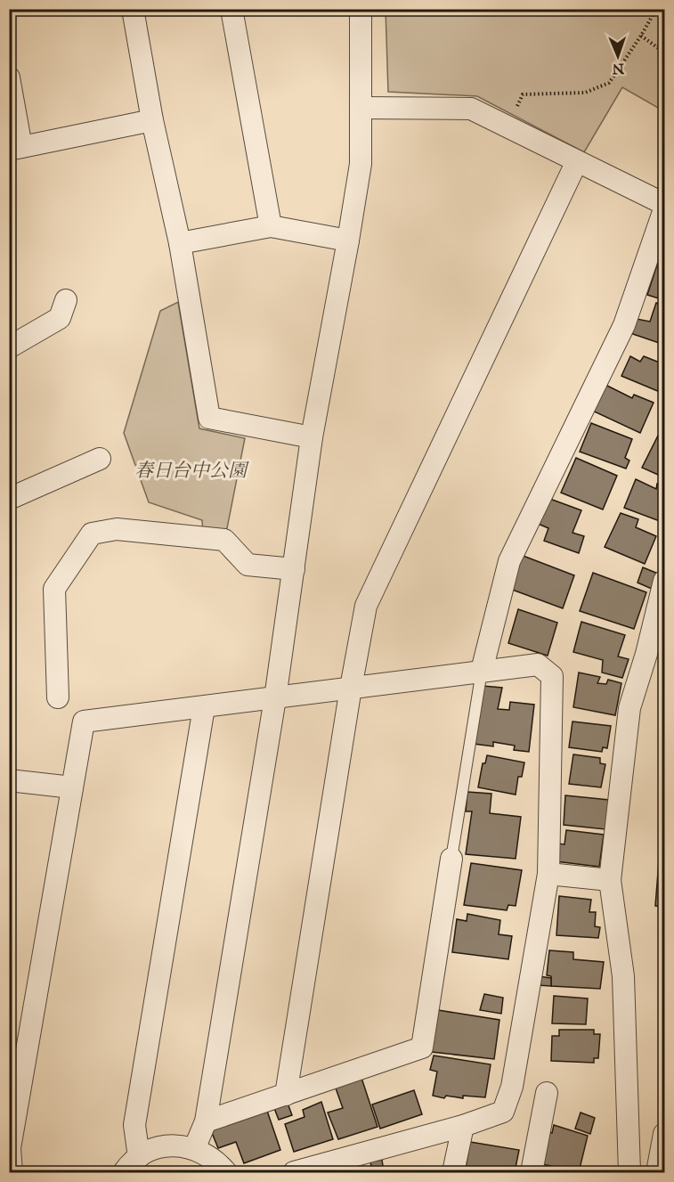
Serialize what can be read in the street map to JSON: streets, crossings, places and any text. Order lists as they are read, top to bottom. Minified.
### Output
{"parks":["春日台中公園"],"north":"bottom"}
